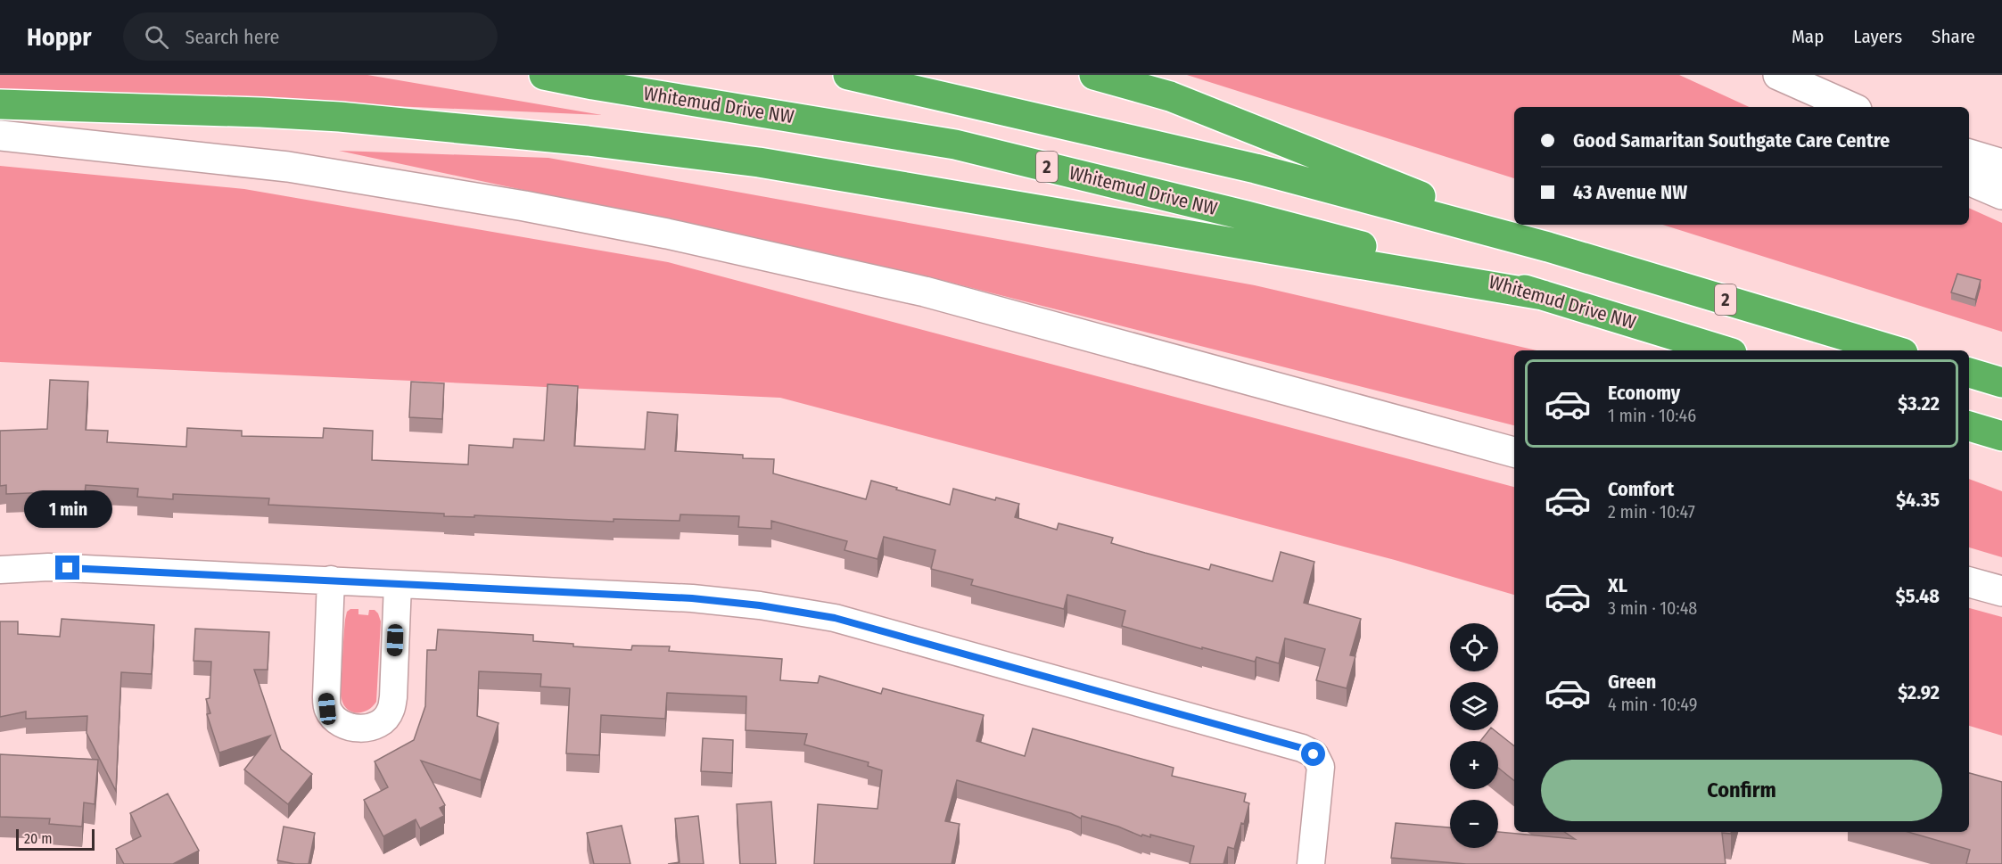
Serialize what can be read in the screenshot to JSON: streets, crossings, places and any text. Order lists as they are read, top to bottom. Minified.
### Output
{"streets":{"highway":["Whitemud Drive NW","2"]},"scale_bar":"20 m","page":{"header":"Hoppr","search":"Search here","nav":["Map","Layers","Share"],"banner":["Good Samaritan Southgate Care Centre","43 Avenue NW"],"list":[{"name":"Economy","note":"1 min · 10:46","value":"$3.22"},{"name":"Comfort","note":"2 min · 10:47","value":"$4.35"},{"name":"XL","note":"3 min · 10:48","value":"$5.48"},{"name":"Green","note":"4 min · 10:49","value":"$2.92"}],"bubble":"1 min","map_buttons":["+","−"],"buttons":"Confirm","scale":"20 m"}}
